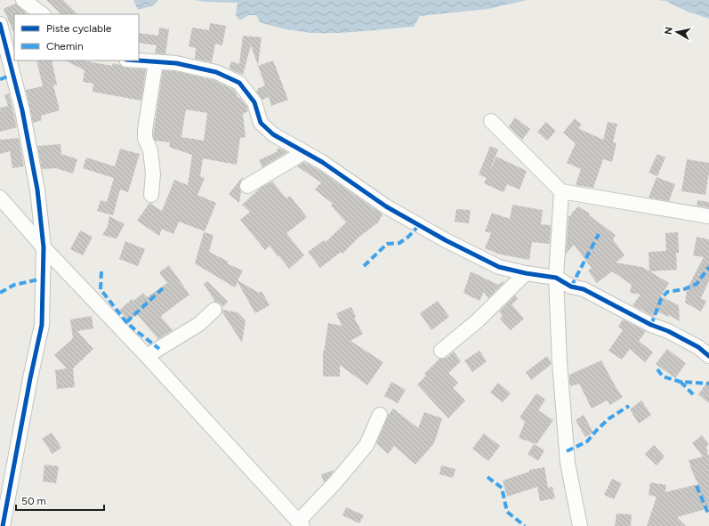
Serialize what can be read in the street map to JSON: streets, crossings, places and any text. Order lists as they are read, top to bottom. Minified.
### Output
{"legend":["Piste cyclable","Chemin"],"scale_bar":"50 m","north":"left"}
